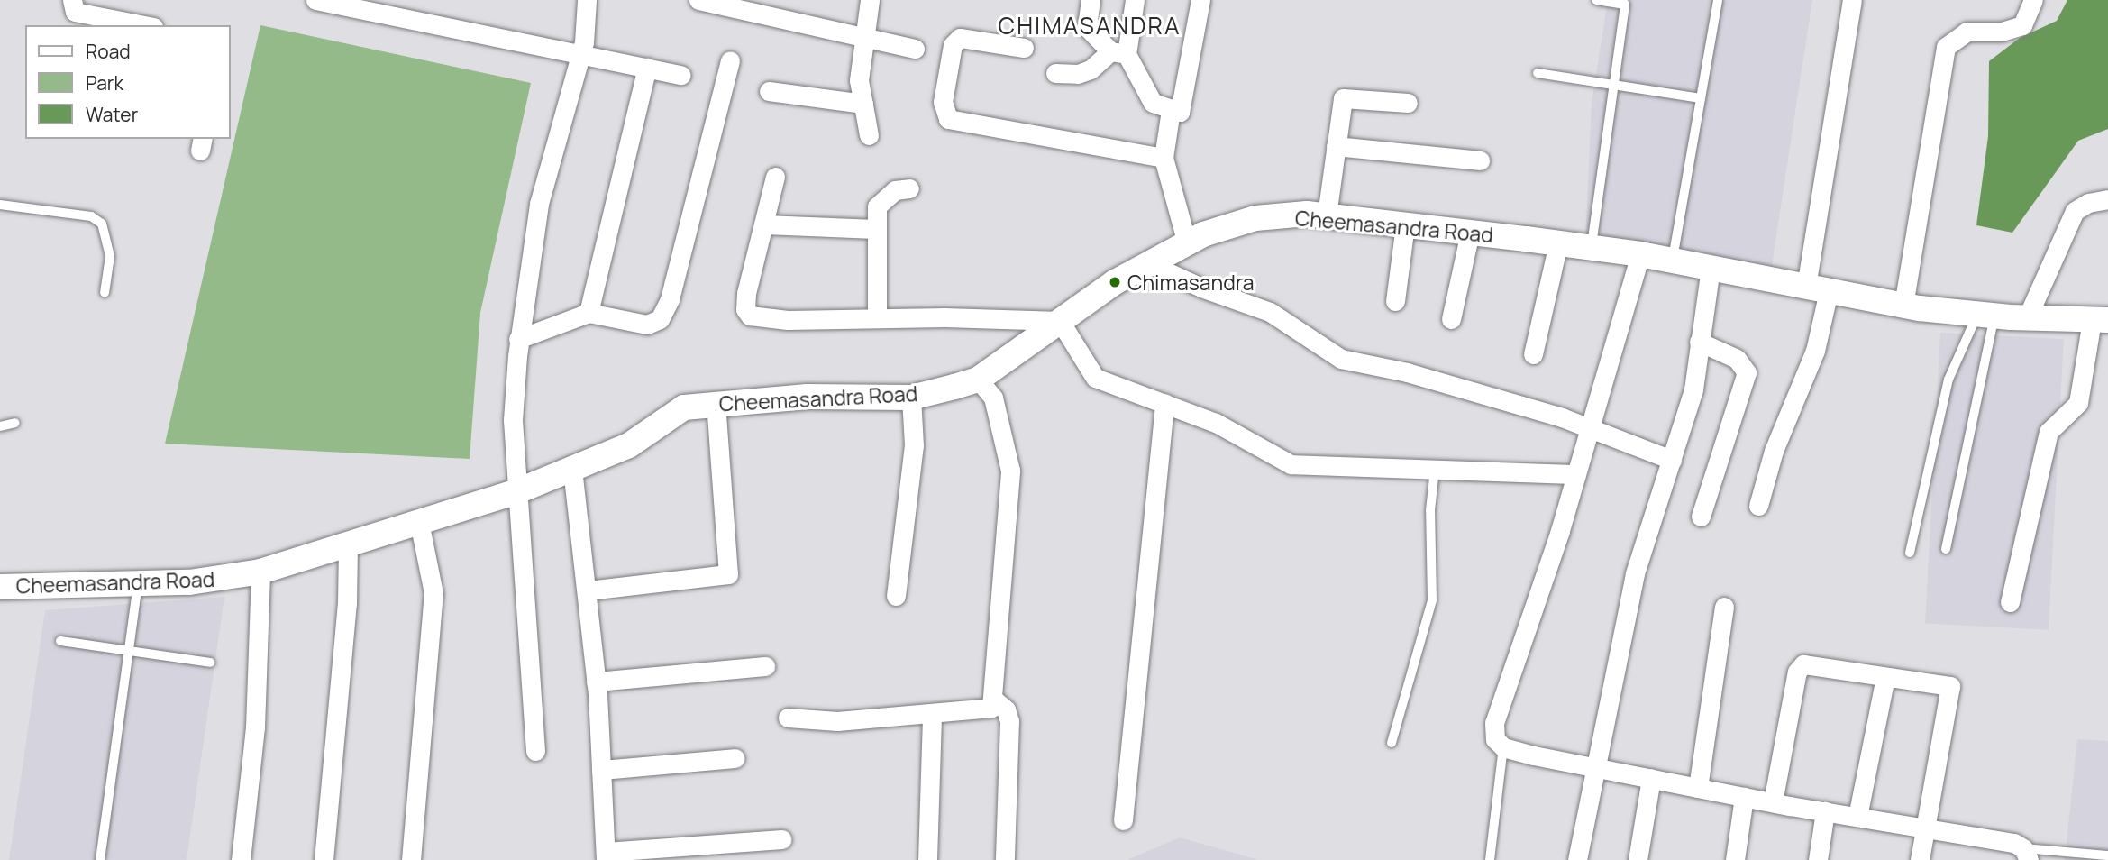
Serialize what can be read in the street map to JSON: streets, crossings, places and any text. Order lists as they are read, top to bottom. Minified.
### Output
{"streets":{"street":["Cheemasandra Road"]},"districts":["CHIMASANDRA"],"places":["Chimasandra"],"legend":["Road","Park","Water"]}
